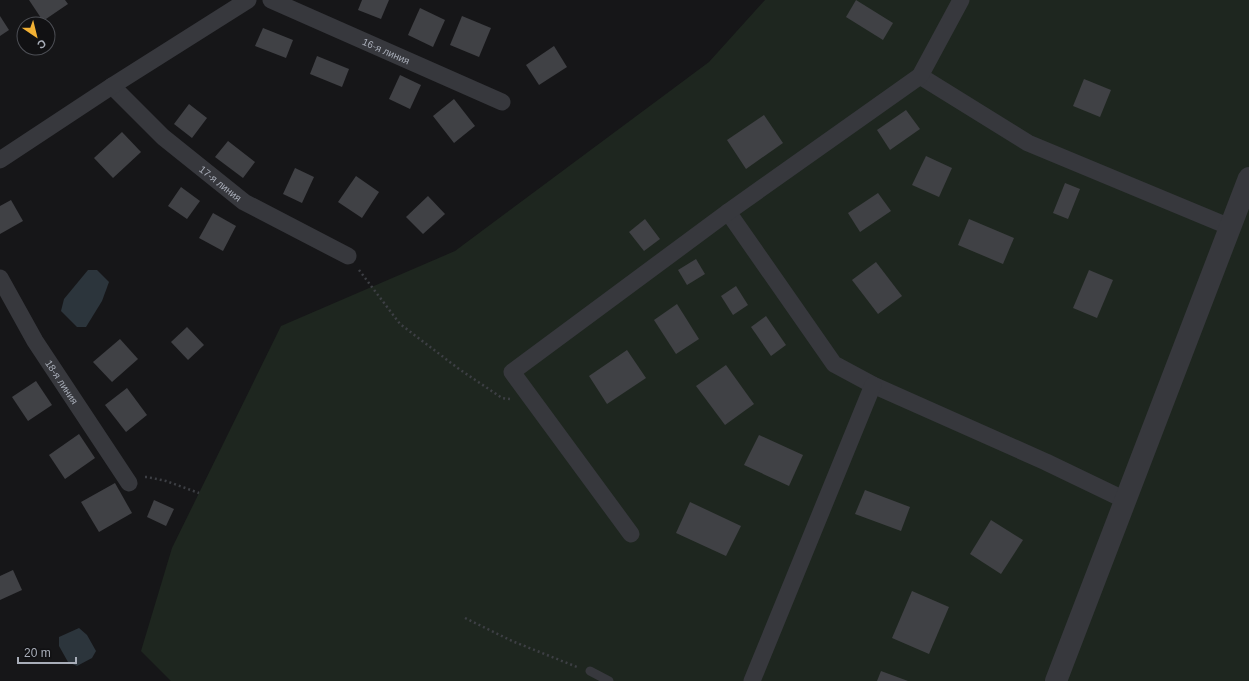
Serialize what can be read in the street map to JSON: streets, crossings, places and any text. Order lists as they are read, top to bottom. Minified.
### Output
{"streets":{"street":["16-я линия","17-я линия","18-я линия"]},"scale_bar":"20 m","north":"bottom right"}
